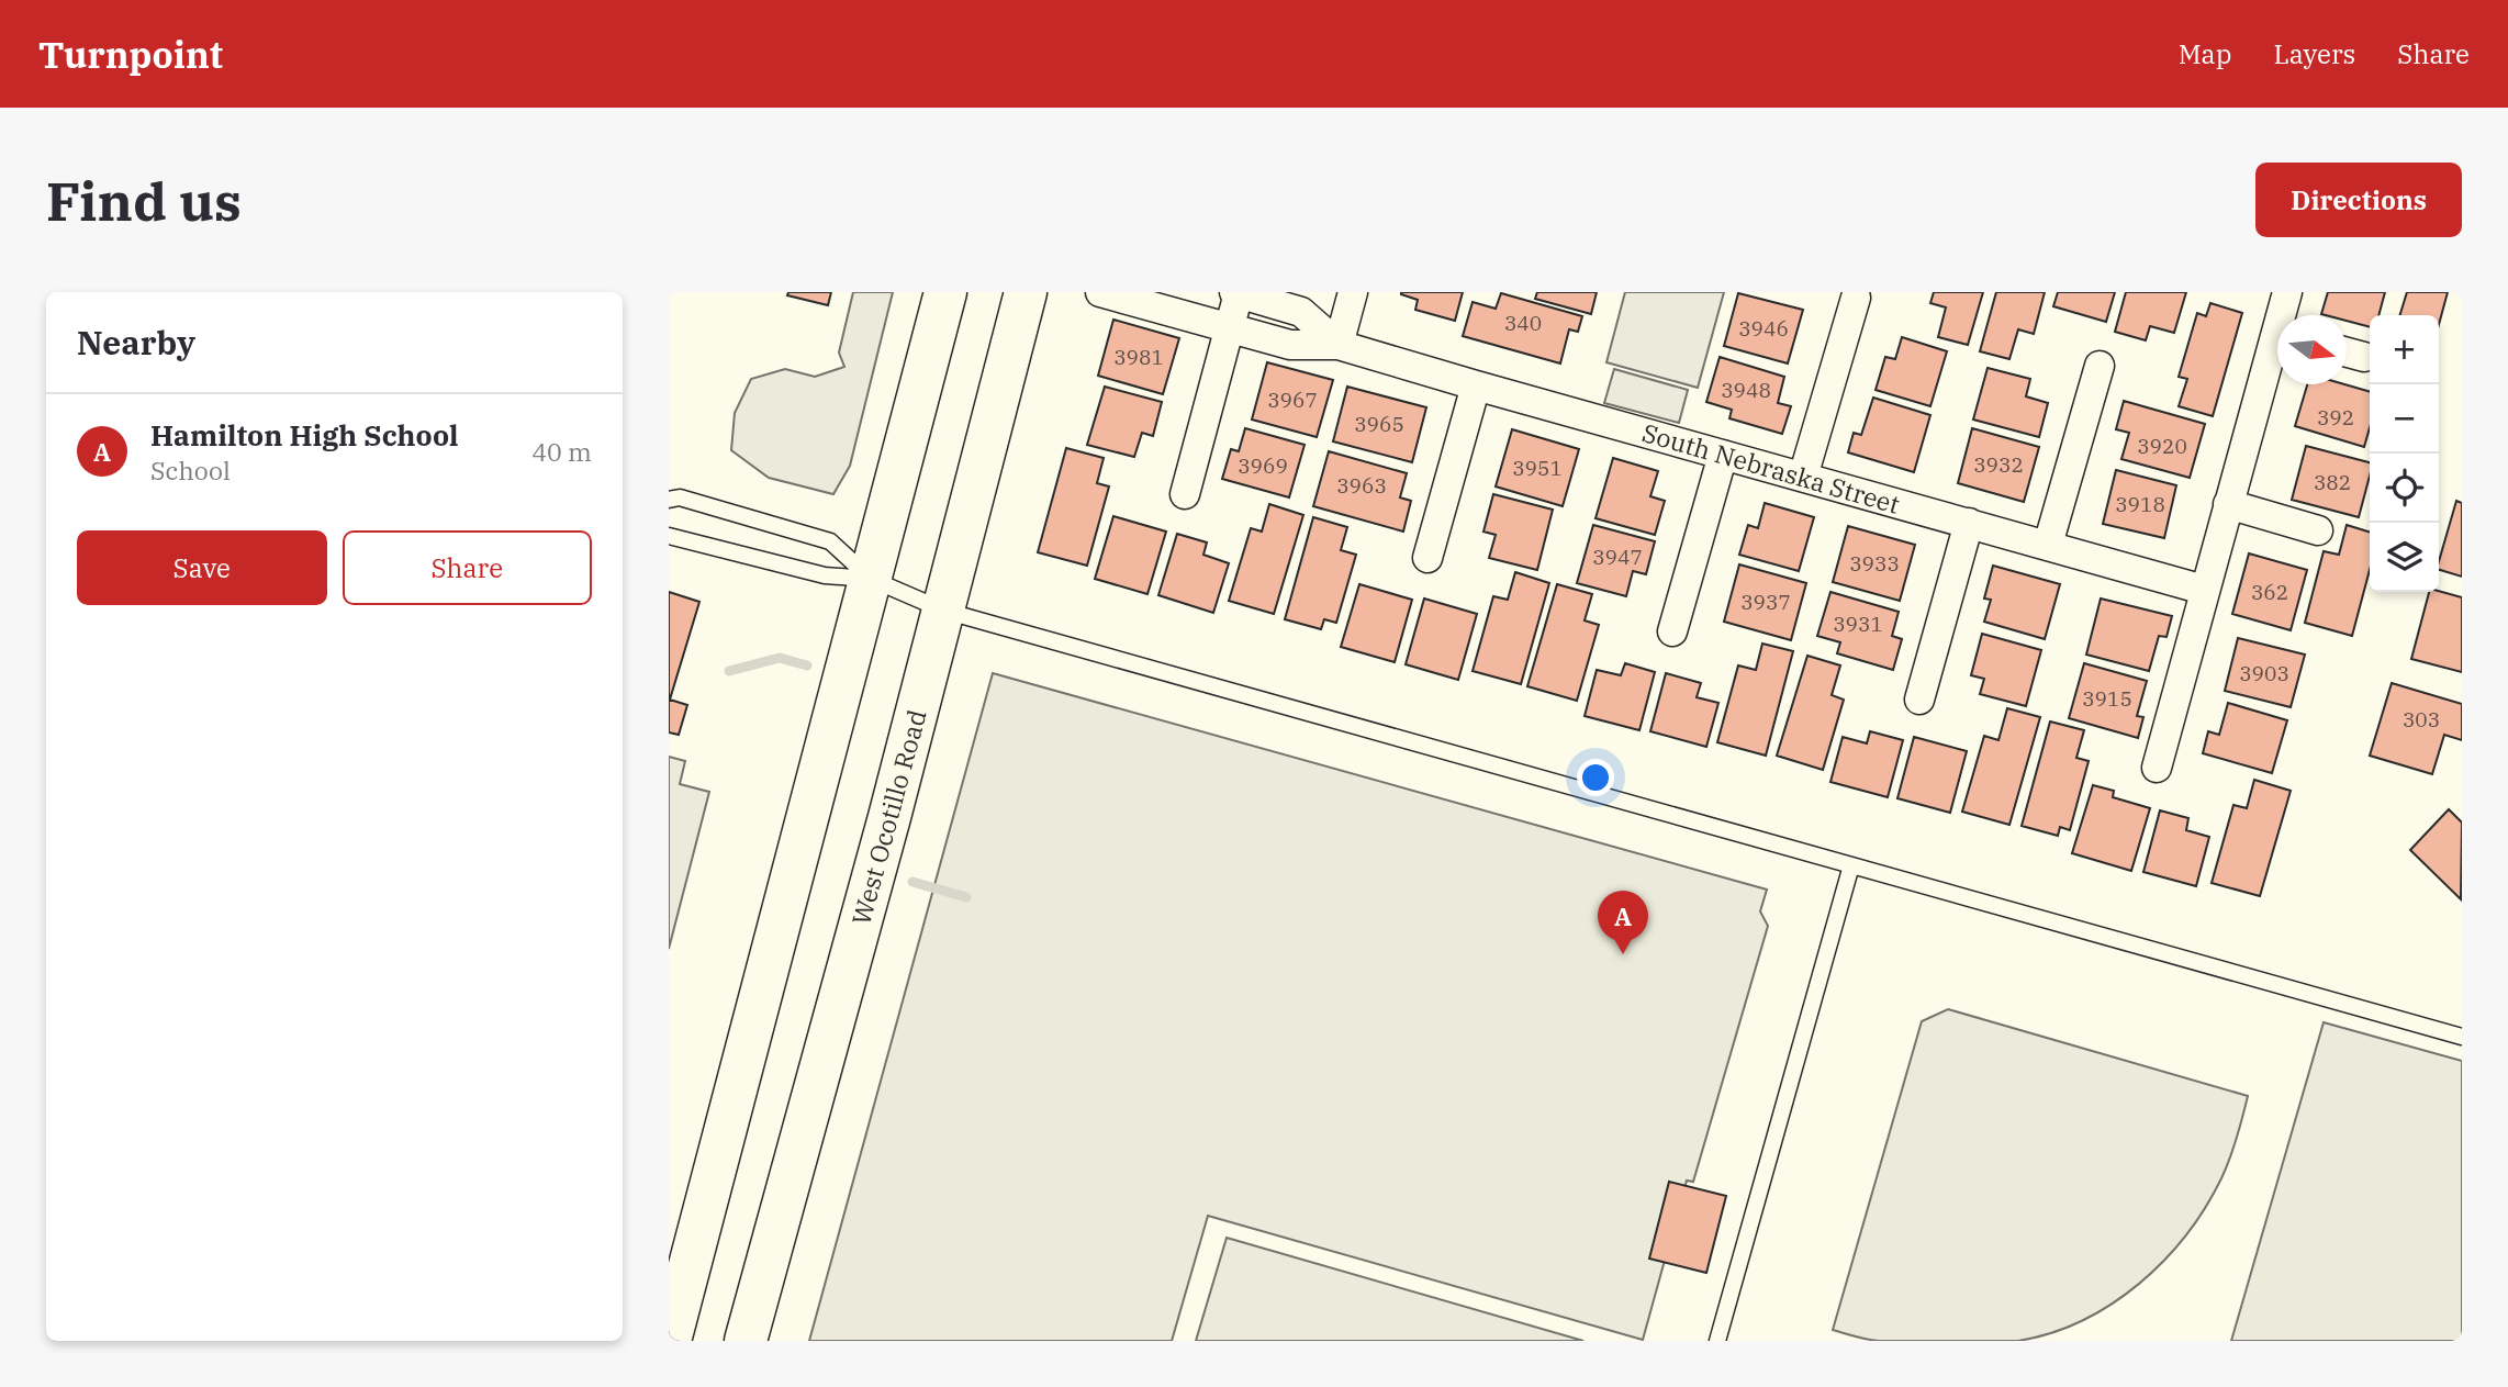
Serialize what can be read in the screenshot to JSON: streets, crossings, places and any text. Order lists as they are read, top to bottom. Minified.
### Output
{"streets":{"main road":["West Ocotillo Road"],"street":["South Nebraska Street"]},"house_numbers":["340","3946","3981","3948","3967","392","3965","3920","3932","3969","3951","382","3963","3918","3947","3933","362","3937","3931","3903","3915","303"],"north":"right","page":{"header":"Turnpoint","nav":["Map","Layers","Share"],"buttons":["Directions",["Save","Share"]],"title":"Find us","heading":"Nearby","map_buttons":["+","−"],"list":[{"mark":"A","name":"Hamilton High School","note":"School","value":"40 m"}],"pins":"A"}}
